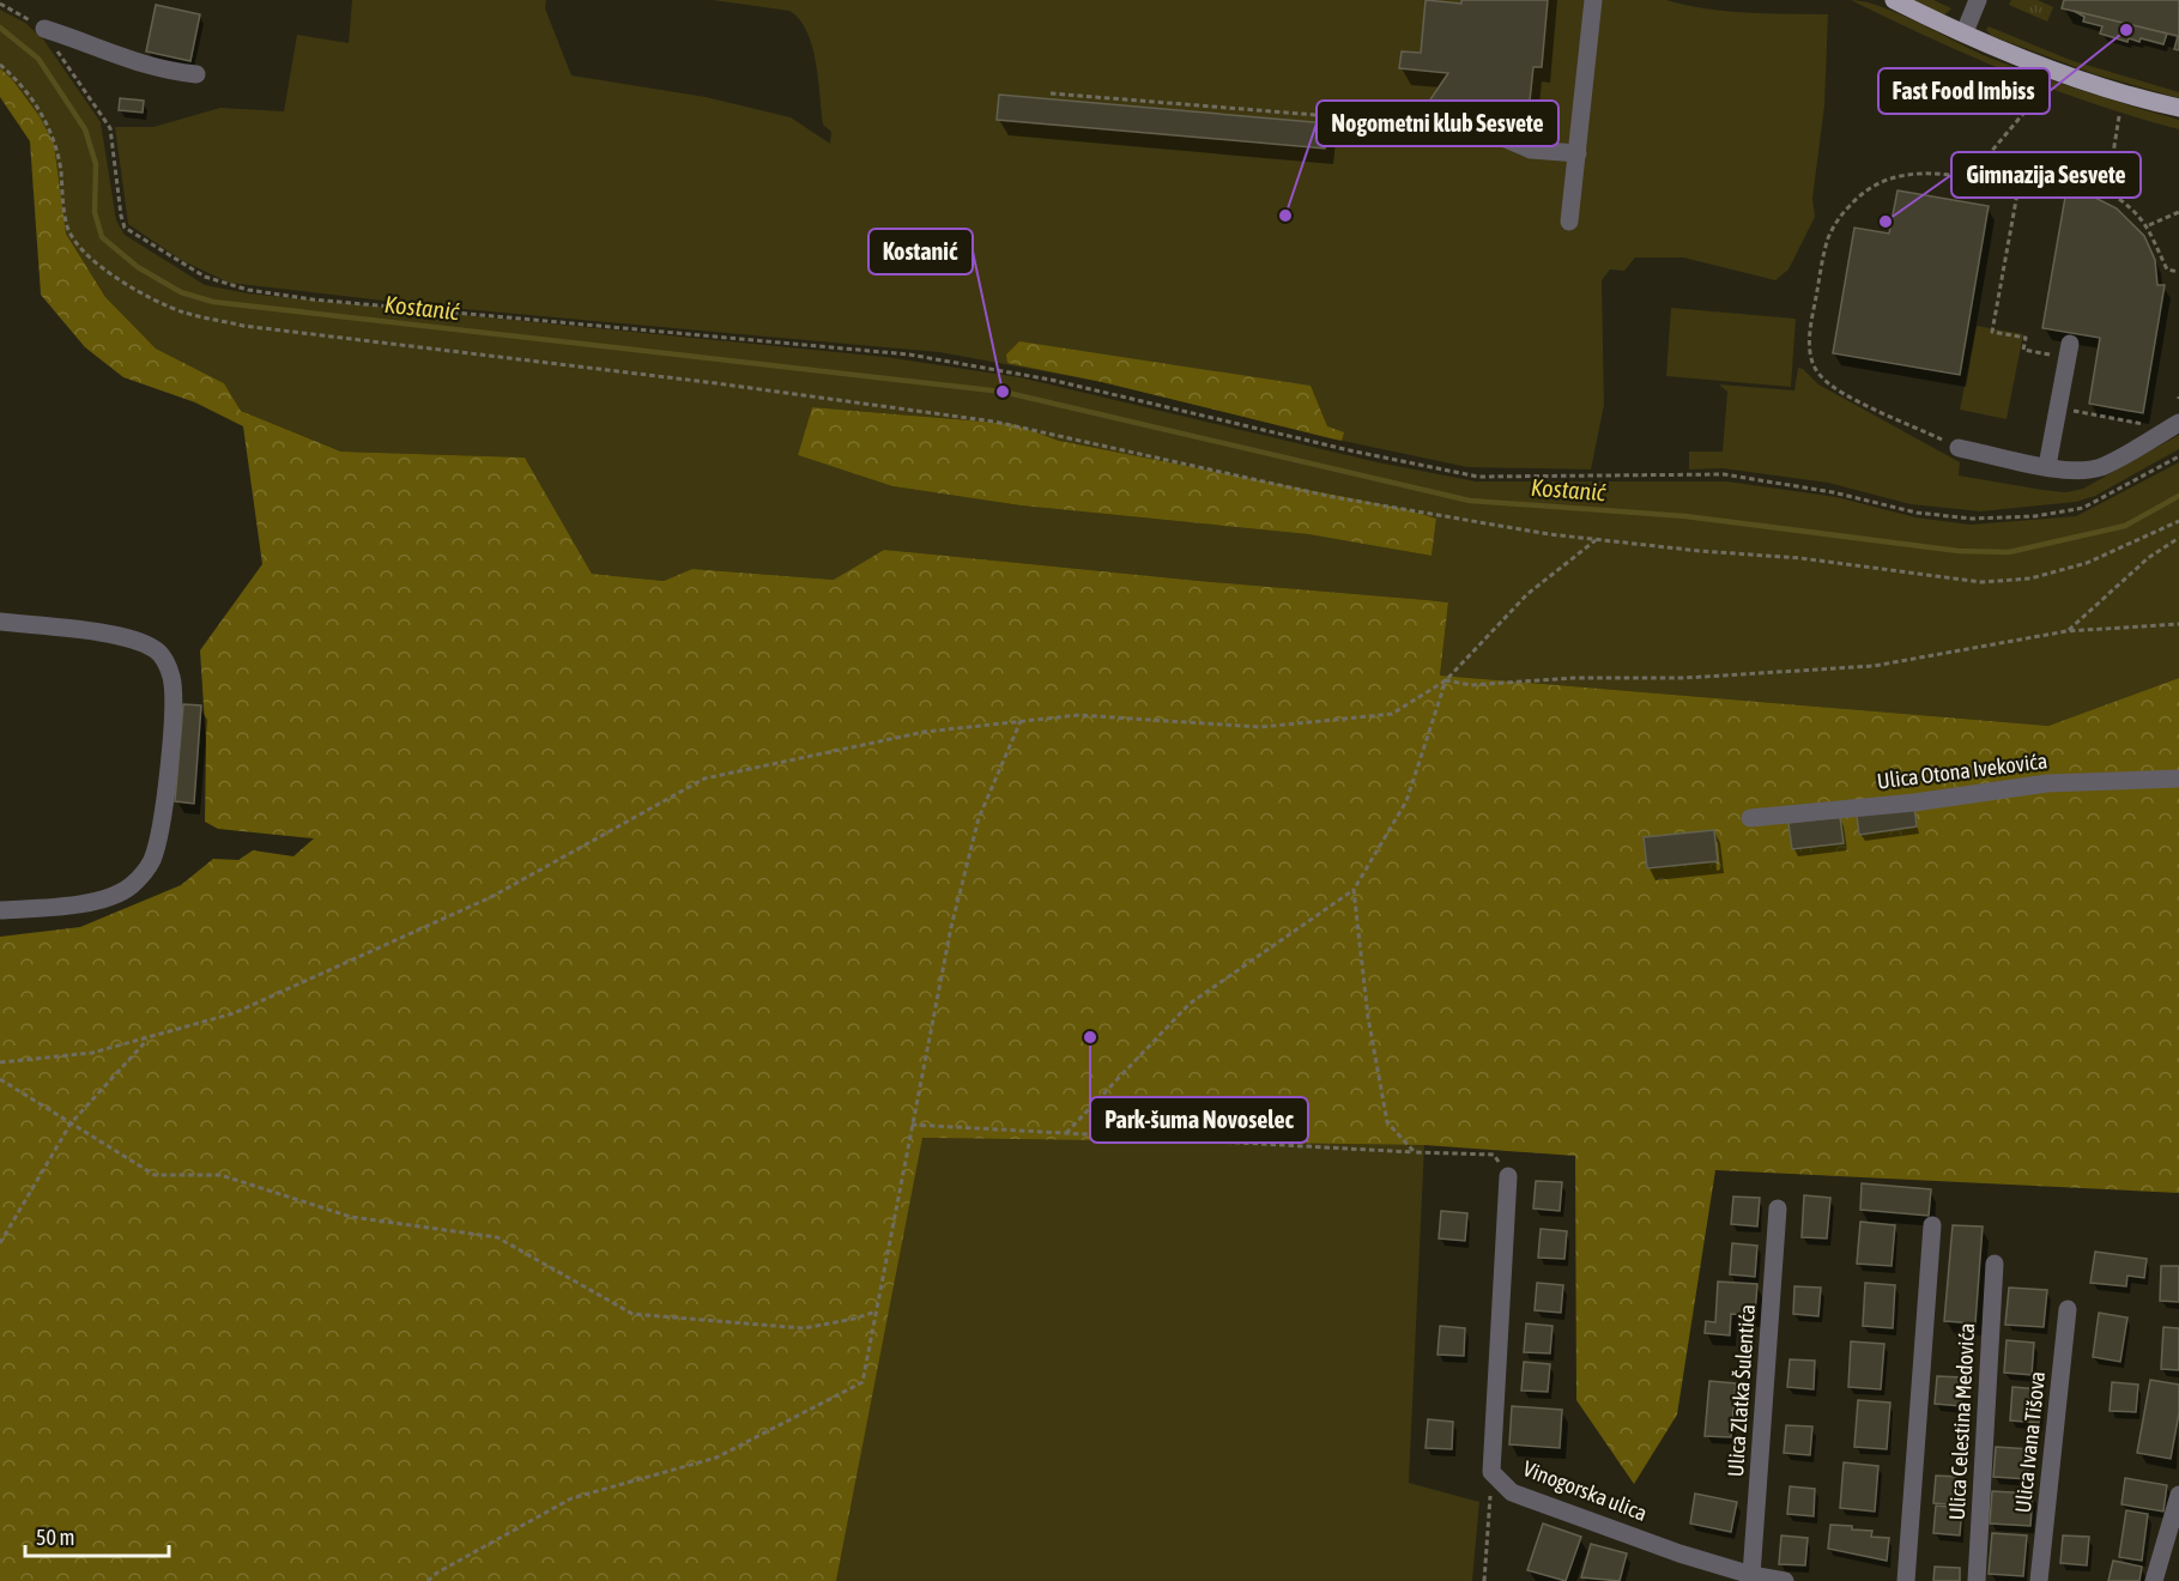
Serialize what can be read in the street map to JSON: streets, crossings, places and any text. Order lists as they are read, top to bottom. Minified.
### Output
{"streets":{"street":["Ulica Otona Ivekovića","Ulica Zlatka Šulentića","Ulica Celestina Medovića","Ulica Ivana Tišova","Vinogorska ulica"]},"crossings":[["Ulica Zlatka Šulentića","Vinogorska ulica"]],"water":["Kostanić"],"places":["Fast Food Imbiss","Nogometni klub Sesvete","Gimnazija Sesvete","Kostanić","Park-šuma Novoselec"],"scale_bar":"50 m"}
